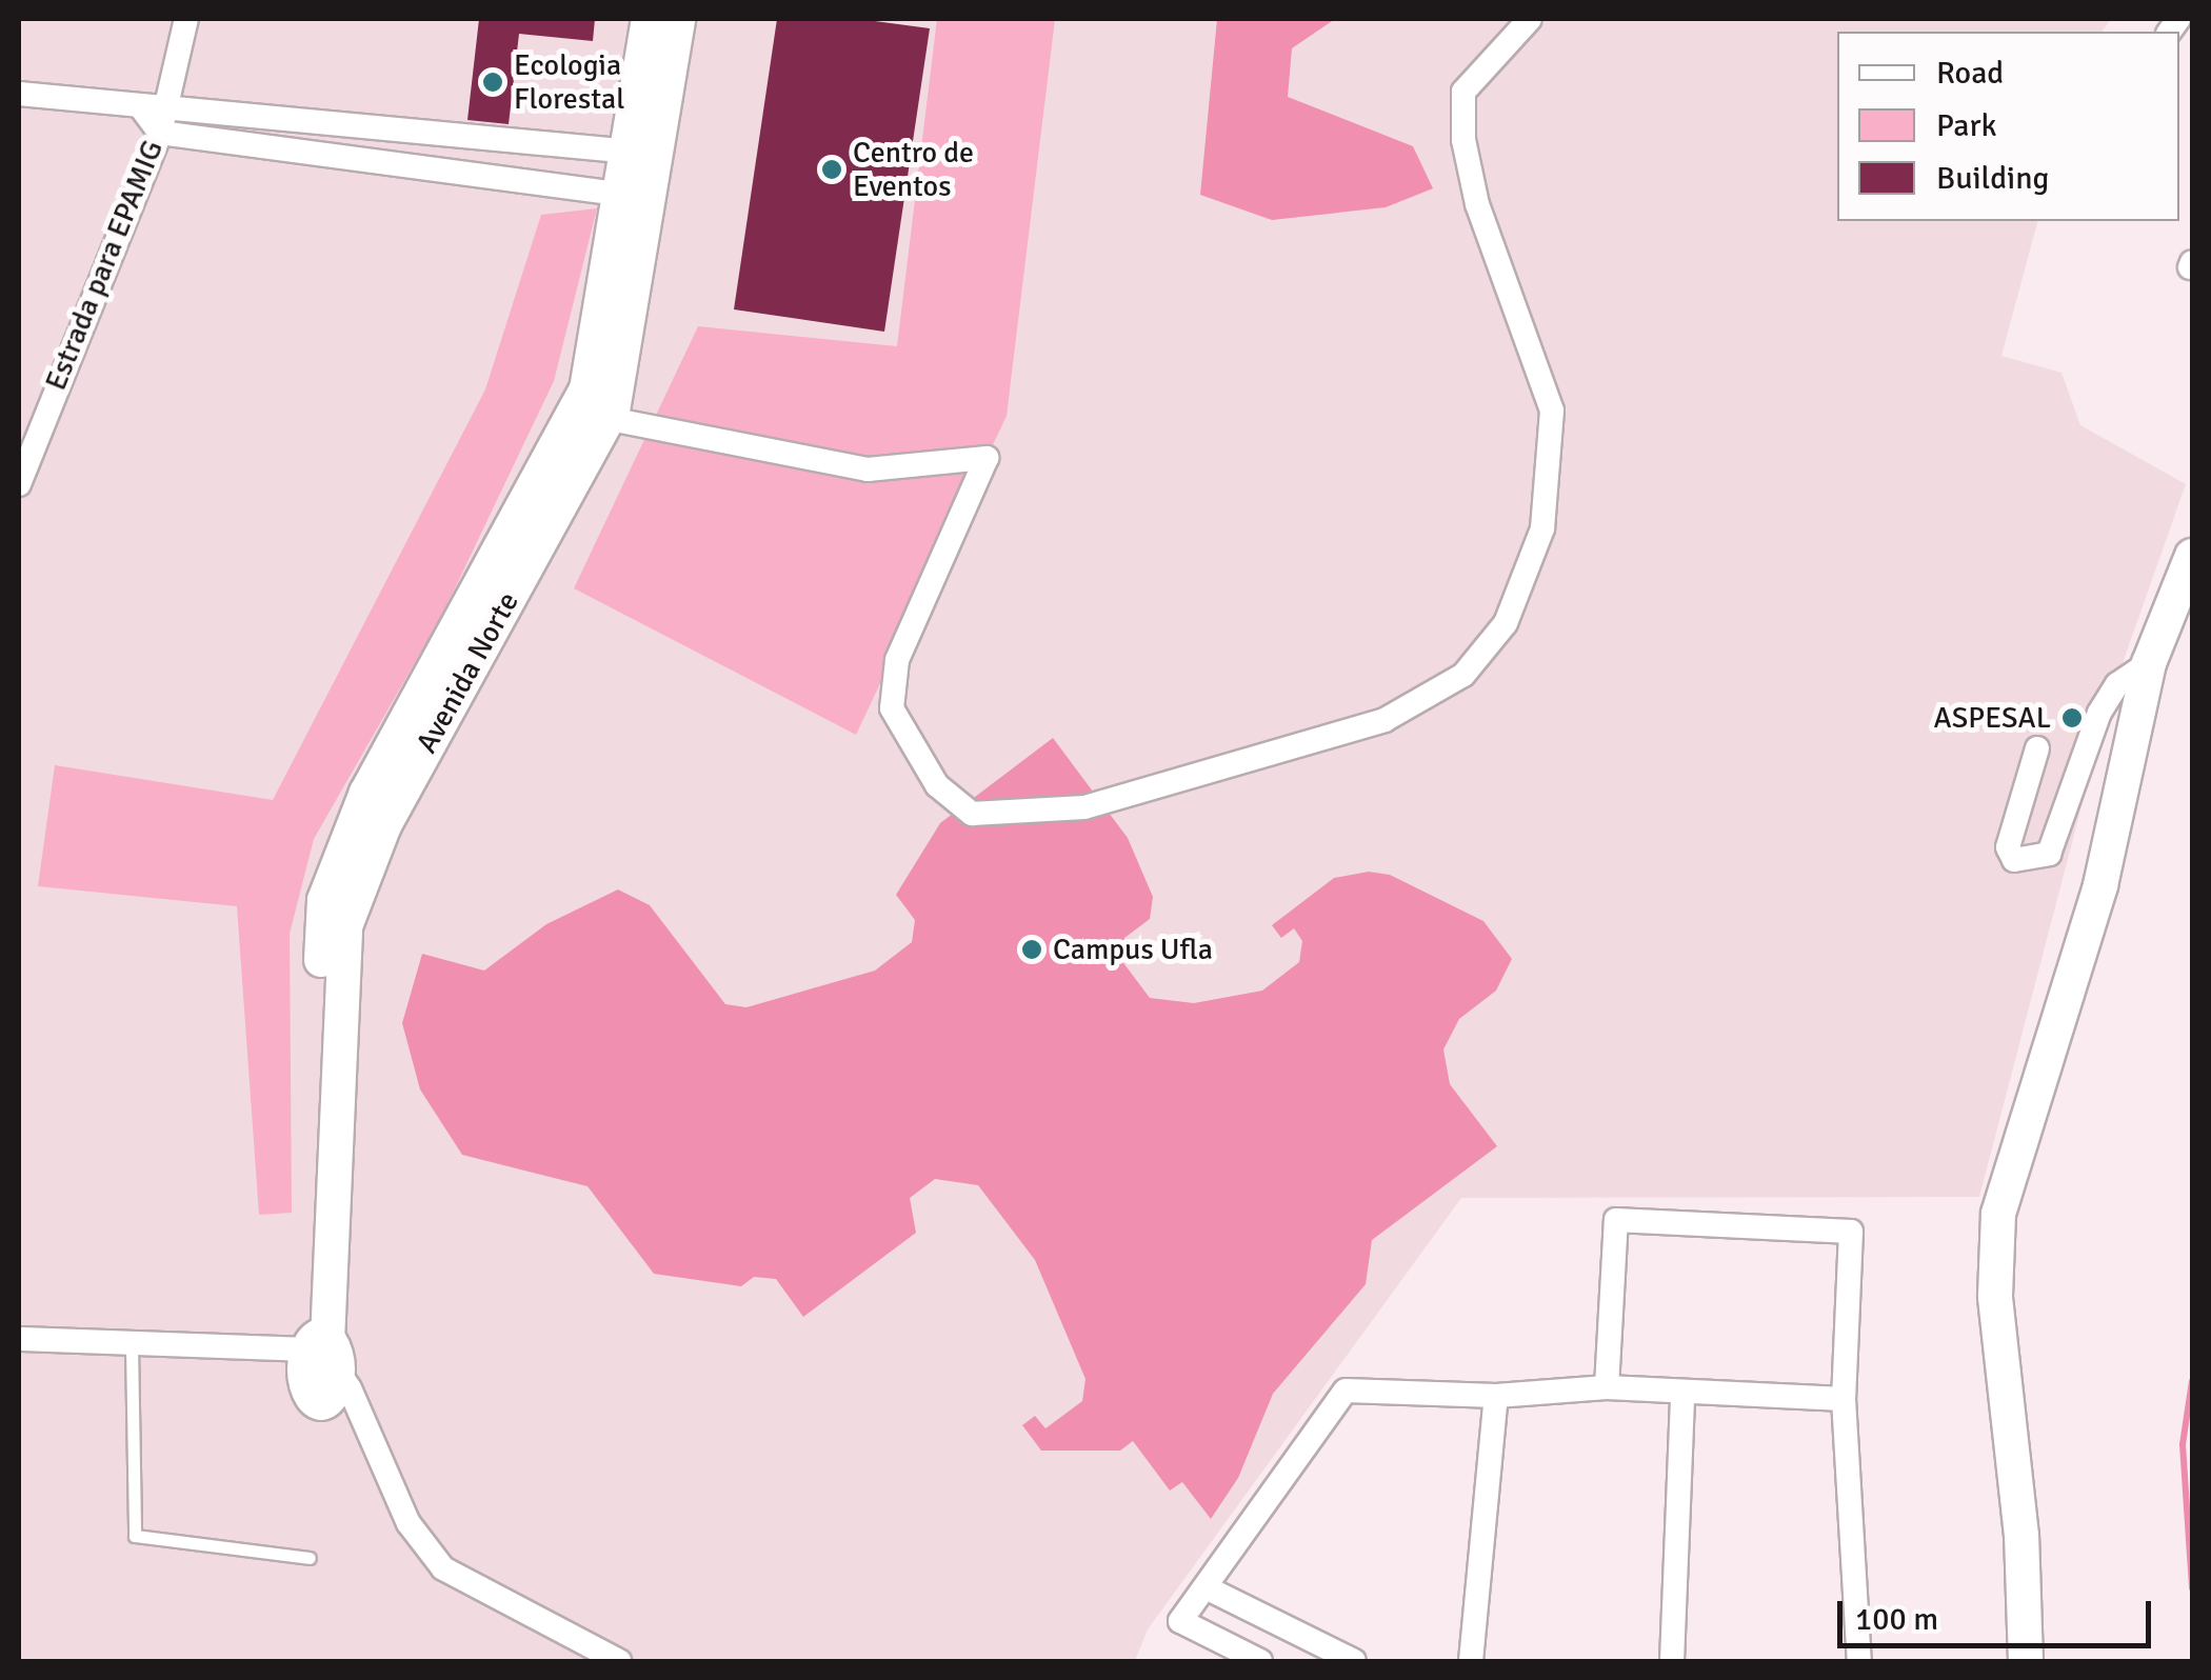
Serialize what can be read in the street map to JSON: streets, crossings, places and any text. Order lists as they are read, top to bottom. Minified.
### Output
{"streets":{"street":["Estrada para EPAMIG","Avenida Norte"]},"places":["Ecologia Florestal","Centro de Eventos","ASPESAL","Campus Ufla"],"legend":["Road","Park","Building"],"scale_bar":"100 m"}
